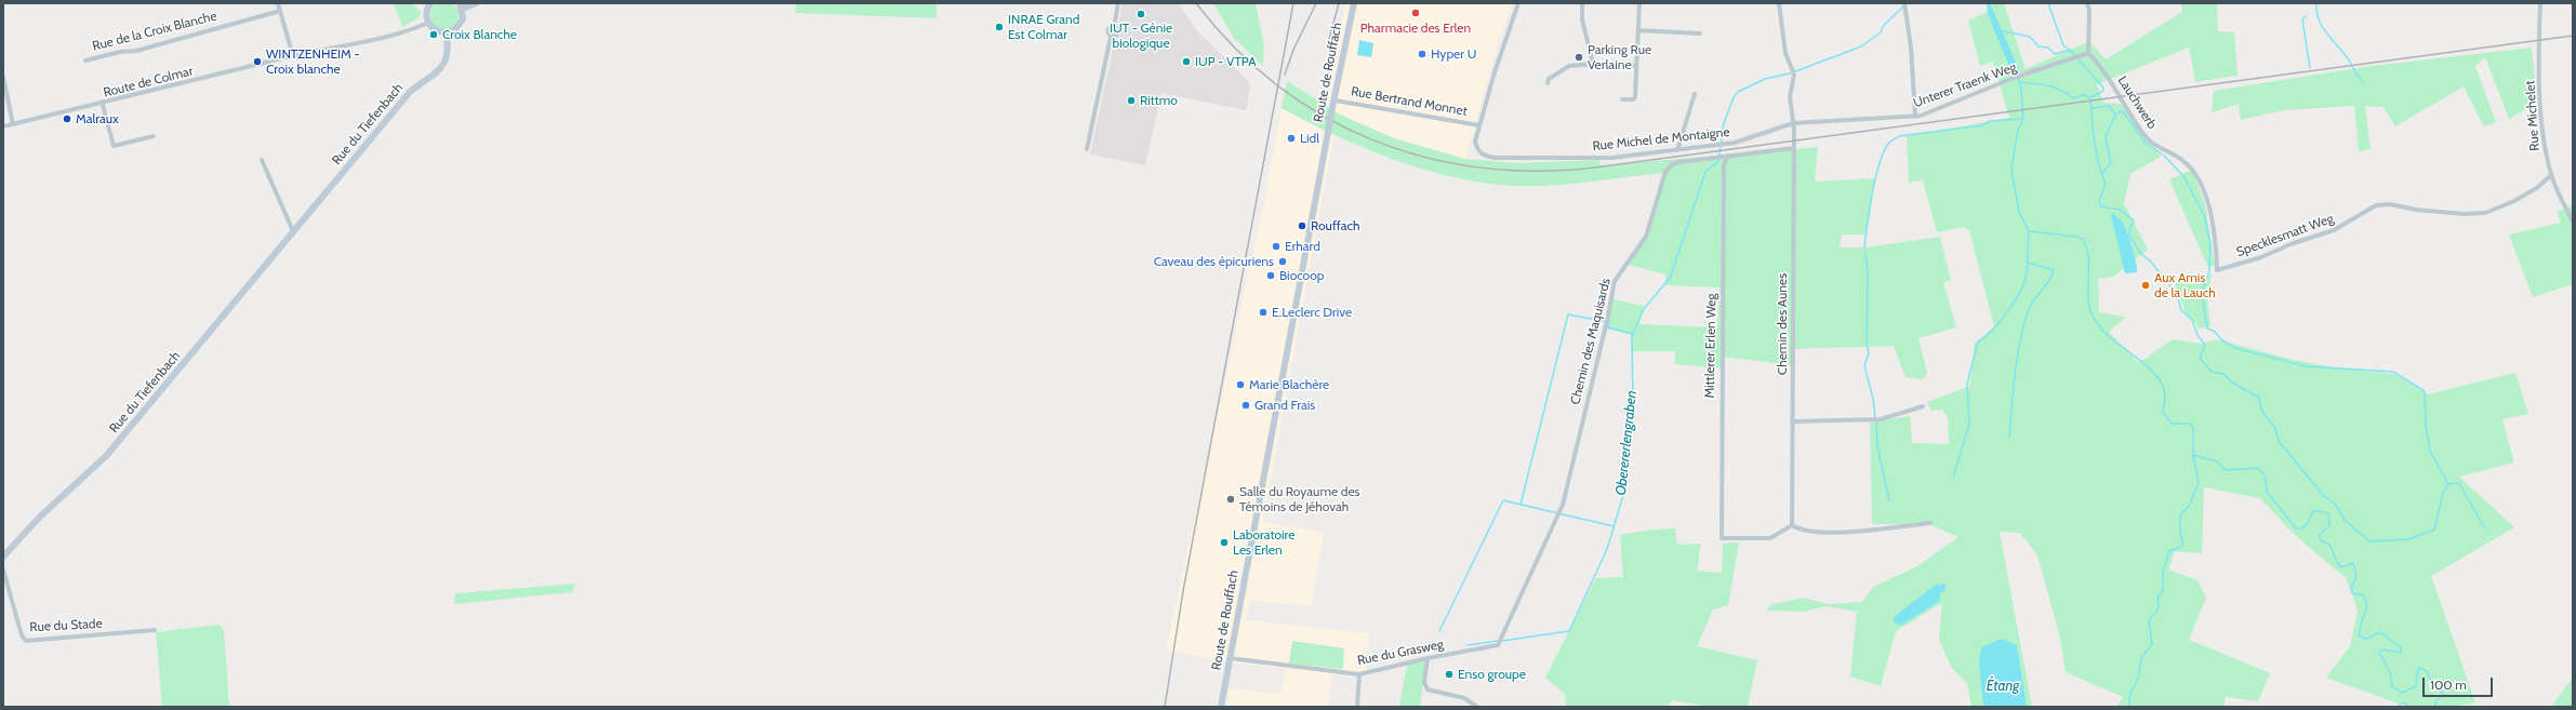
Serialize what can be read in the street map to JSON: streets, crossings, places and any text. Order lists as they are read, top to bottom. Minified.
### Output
{"streets":{"main road":["Route de Rouffach","Rue du Tiefenbach"],"street":["Rue de la Croix Blanche","Route de Colmar","Unterer Traenk Weg","Rue Bertrand Monnet","Lauchwerb","Rue Michelet","Rue Michel de Montaigne","Specklesmatt Weg","Chemin des Aunes","Chemin des Maquisards","Mittlerer Erlen Weg","Rue du Stade","Rue du Grasweg"]},"crossings":[["Route de Rouffach","Rue Bertrand Monnet"],["Route de Rouffach","Rue du Grasweg"],["Unterer Traenk Weg","Lauchwerb"],["Unterer Traenk Weg","Rue Michel de Montaigne"],["Unterer Traenk Weg","Chemin des Aunes"],["Rue Bertrand Monnet","Rue Michel de Montaigne"],["Lauchwerb","Specklesmatt Weg"],["Rue Michelet","Specklesmatt Weg"],["Rue Michel de Montaigne","Chemin des Aunes"],["Chemin des Aunes","Chemin des Maquisards"],["Chemin des Aunes","Mittlerer Erlen Weg"],["Chemin des Maquisards","Mittlerer Erlen Weg"],["Chemin des Maquisards","Rue du Grasweg"]],"water":["Oberererlengraben","Étang"],"places":["Pharmacie des Erlen","IUT - Génie biologique","INRAE Grand Est Colmar","Croix Blanche","Hyper U","Parking Rue Verlaine","WINTZENHEIM - Croix blanche","IUP - VTPA","Rittmo","Malraux","Lidl","Rouffach","Erhard","Caveau des épicuriens","Biocoop","Aux Amis de la Lauch","E.Leclerc Drive","Marie Blachère","Grand Frais","Salle du Royaume des Témoins de Jéhovah","Laboratoire Les Erlen","Enso groupe"],"scale_bar":"100 m"}
